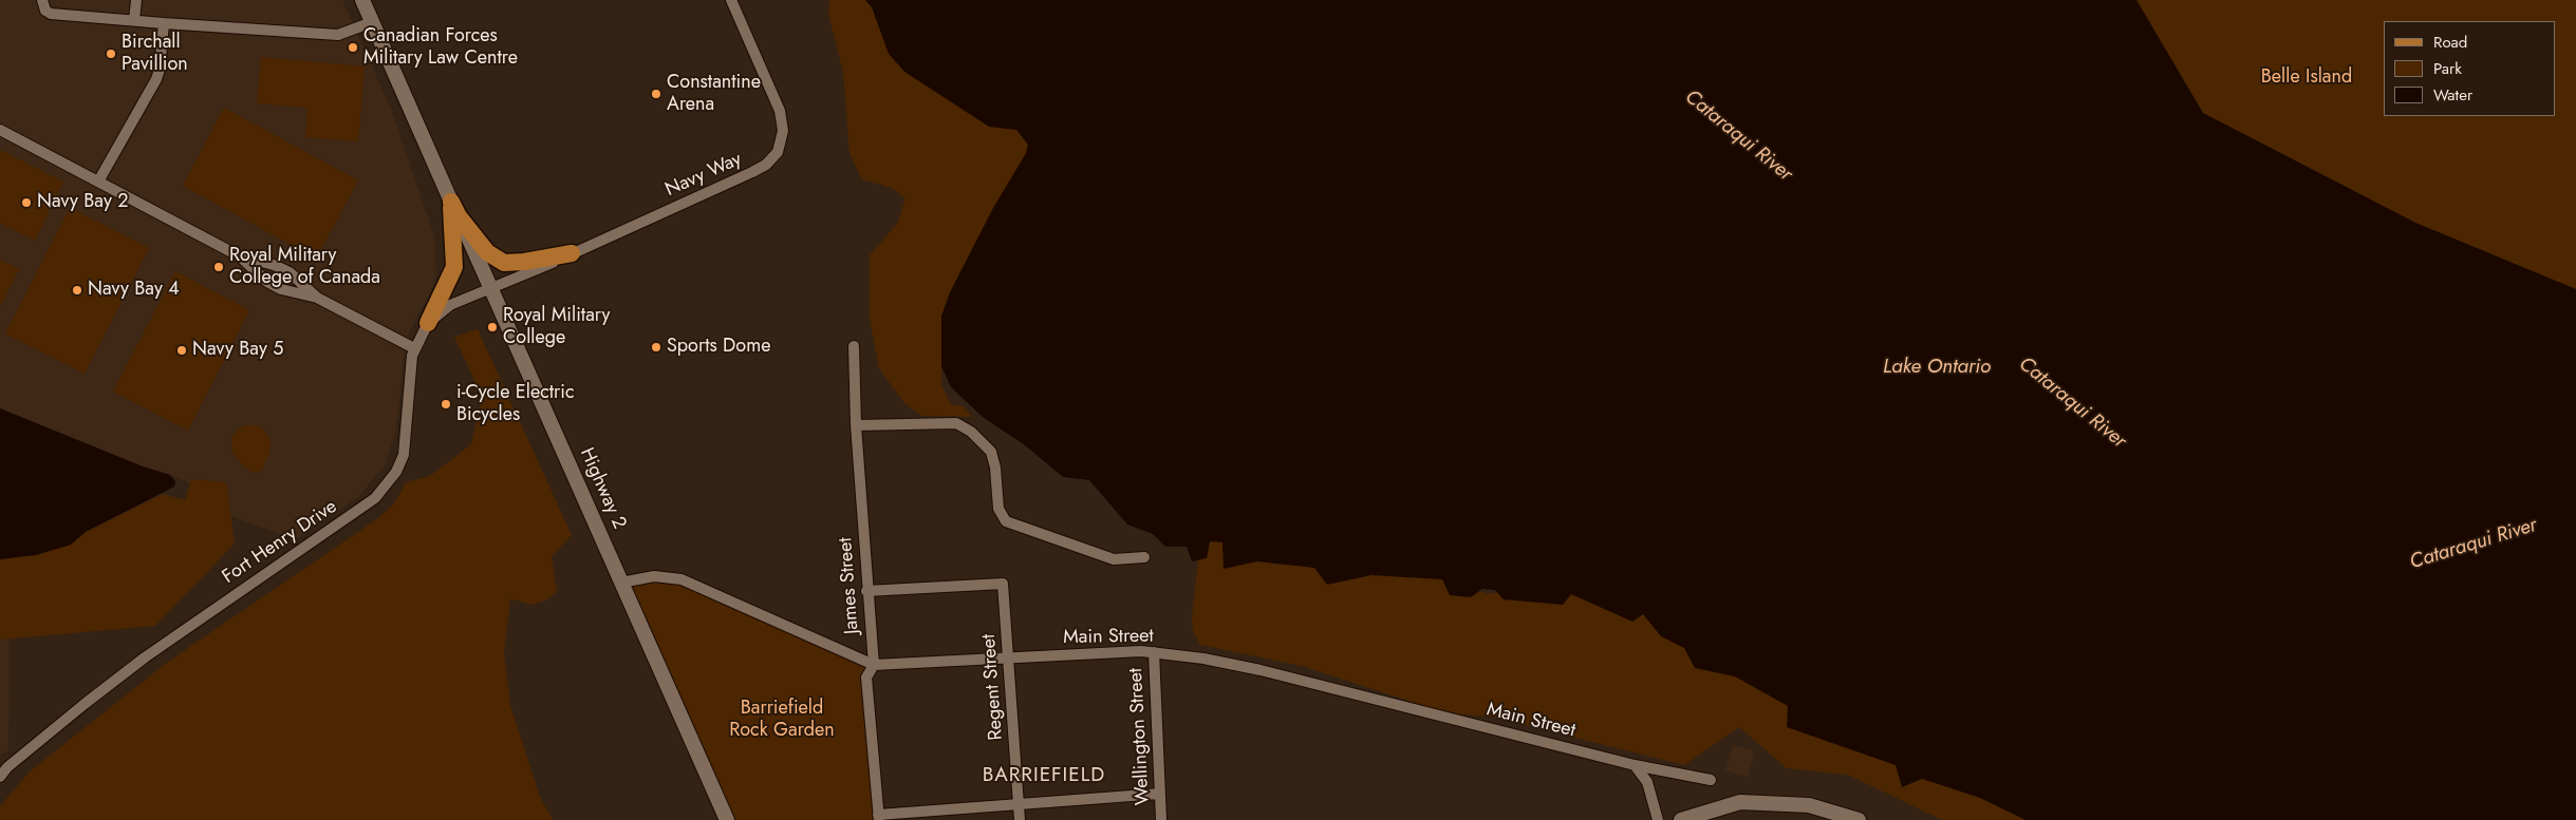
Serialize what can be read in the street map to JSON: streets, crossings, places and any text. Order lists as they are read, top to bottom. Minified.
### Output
{"streets":{"main road":["Highway 2"],"street":["Navy Way","Fort Henry Drive","James Street","Main Street","Regent Street","Wellington Street"]},"crossings":[["Navy Way","Highway 2"],["Navy Way","Fort Henry Drive"],["Highway 2","Fort Henry Drive"],["Highway 2","Main Street"],["James Street","Main Street"],["James Street","Regent Street"],["Main Street","Regent Street"],["Main Street","Wellington Street"]],"districts":["BARRIEFIELD"],"water":["Cataraqui River","Lake Ontario"],"parks":["Belle Island","Barriefield Rock Garden"],"places":["Canadian Forces Military Law Centre","Birchall Pavillion","Constantine Arena","Navy Bay 2","Royal Military College of Canada","Navy Bay 4","Royal Military College","Sports Dome","Navy Bay 5","i-Cycle Electric Bicycles"],"legend":["Road","Park","Water"]}
